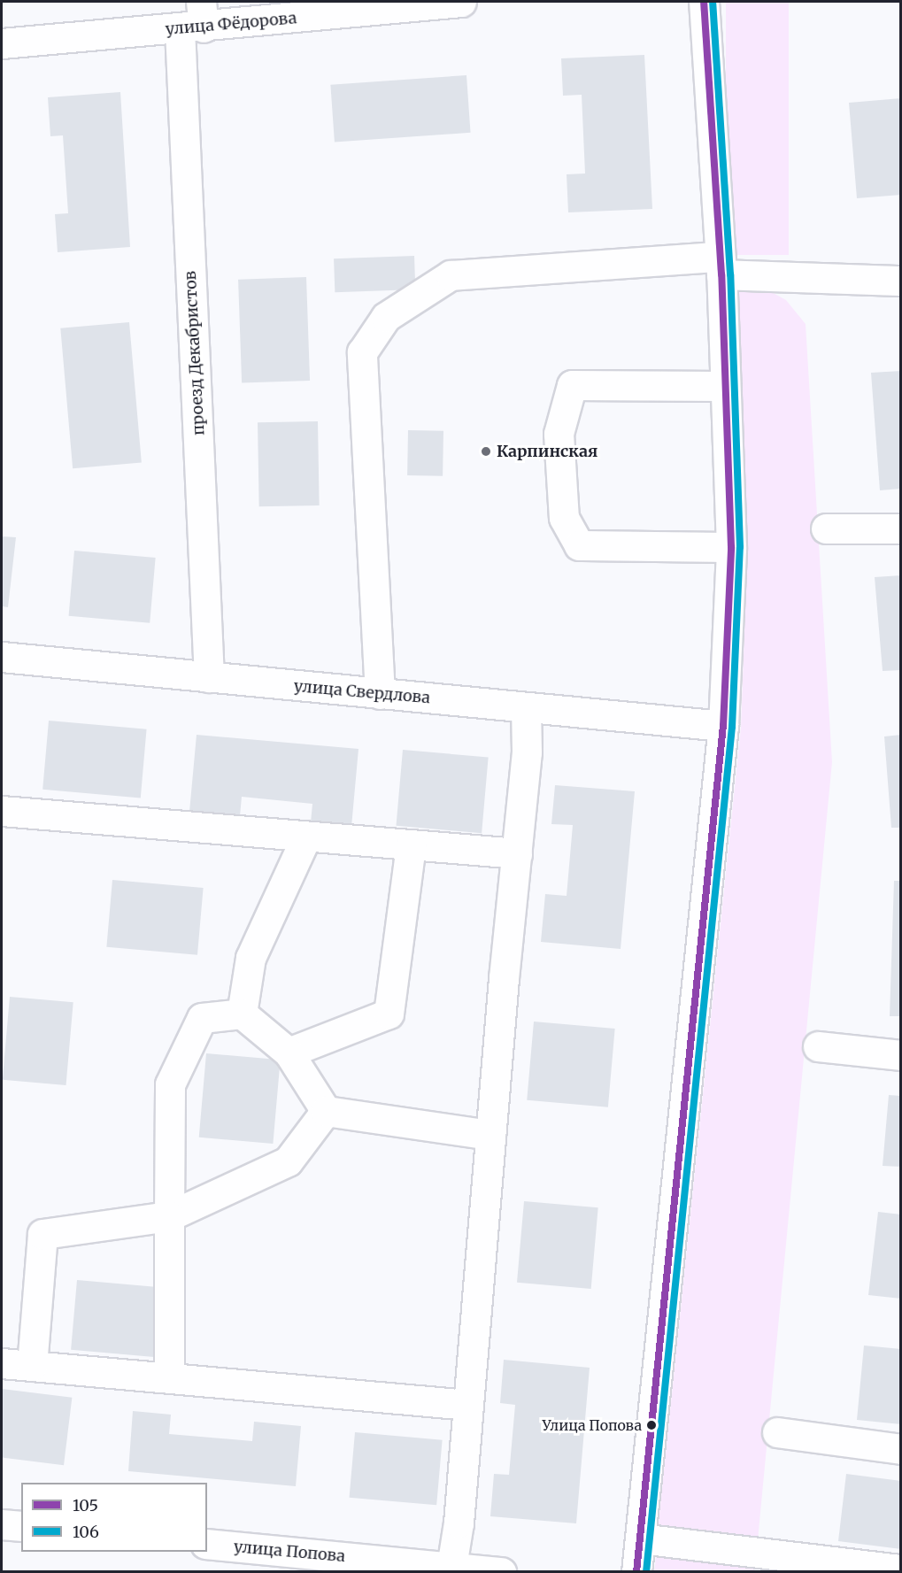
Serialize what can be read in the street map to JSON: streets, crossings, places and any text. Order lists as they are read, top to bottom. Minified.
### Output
{"streets":{"street":["улица Фёдорова","проезд Декабристов","улица Свердлова","улица Попова"]},"crossings":[["улица Фёдорова","проезд Декабристов"],["проезд Декабристов","улица Свердлова"]],"places":["Карпинская","Улица Попова"],"lines":["transit line 105","transit line 106"],"legend":["105","106"]}
